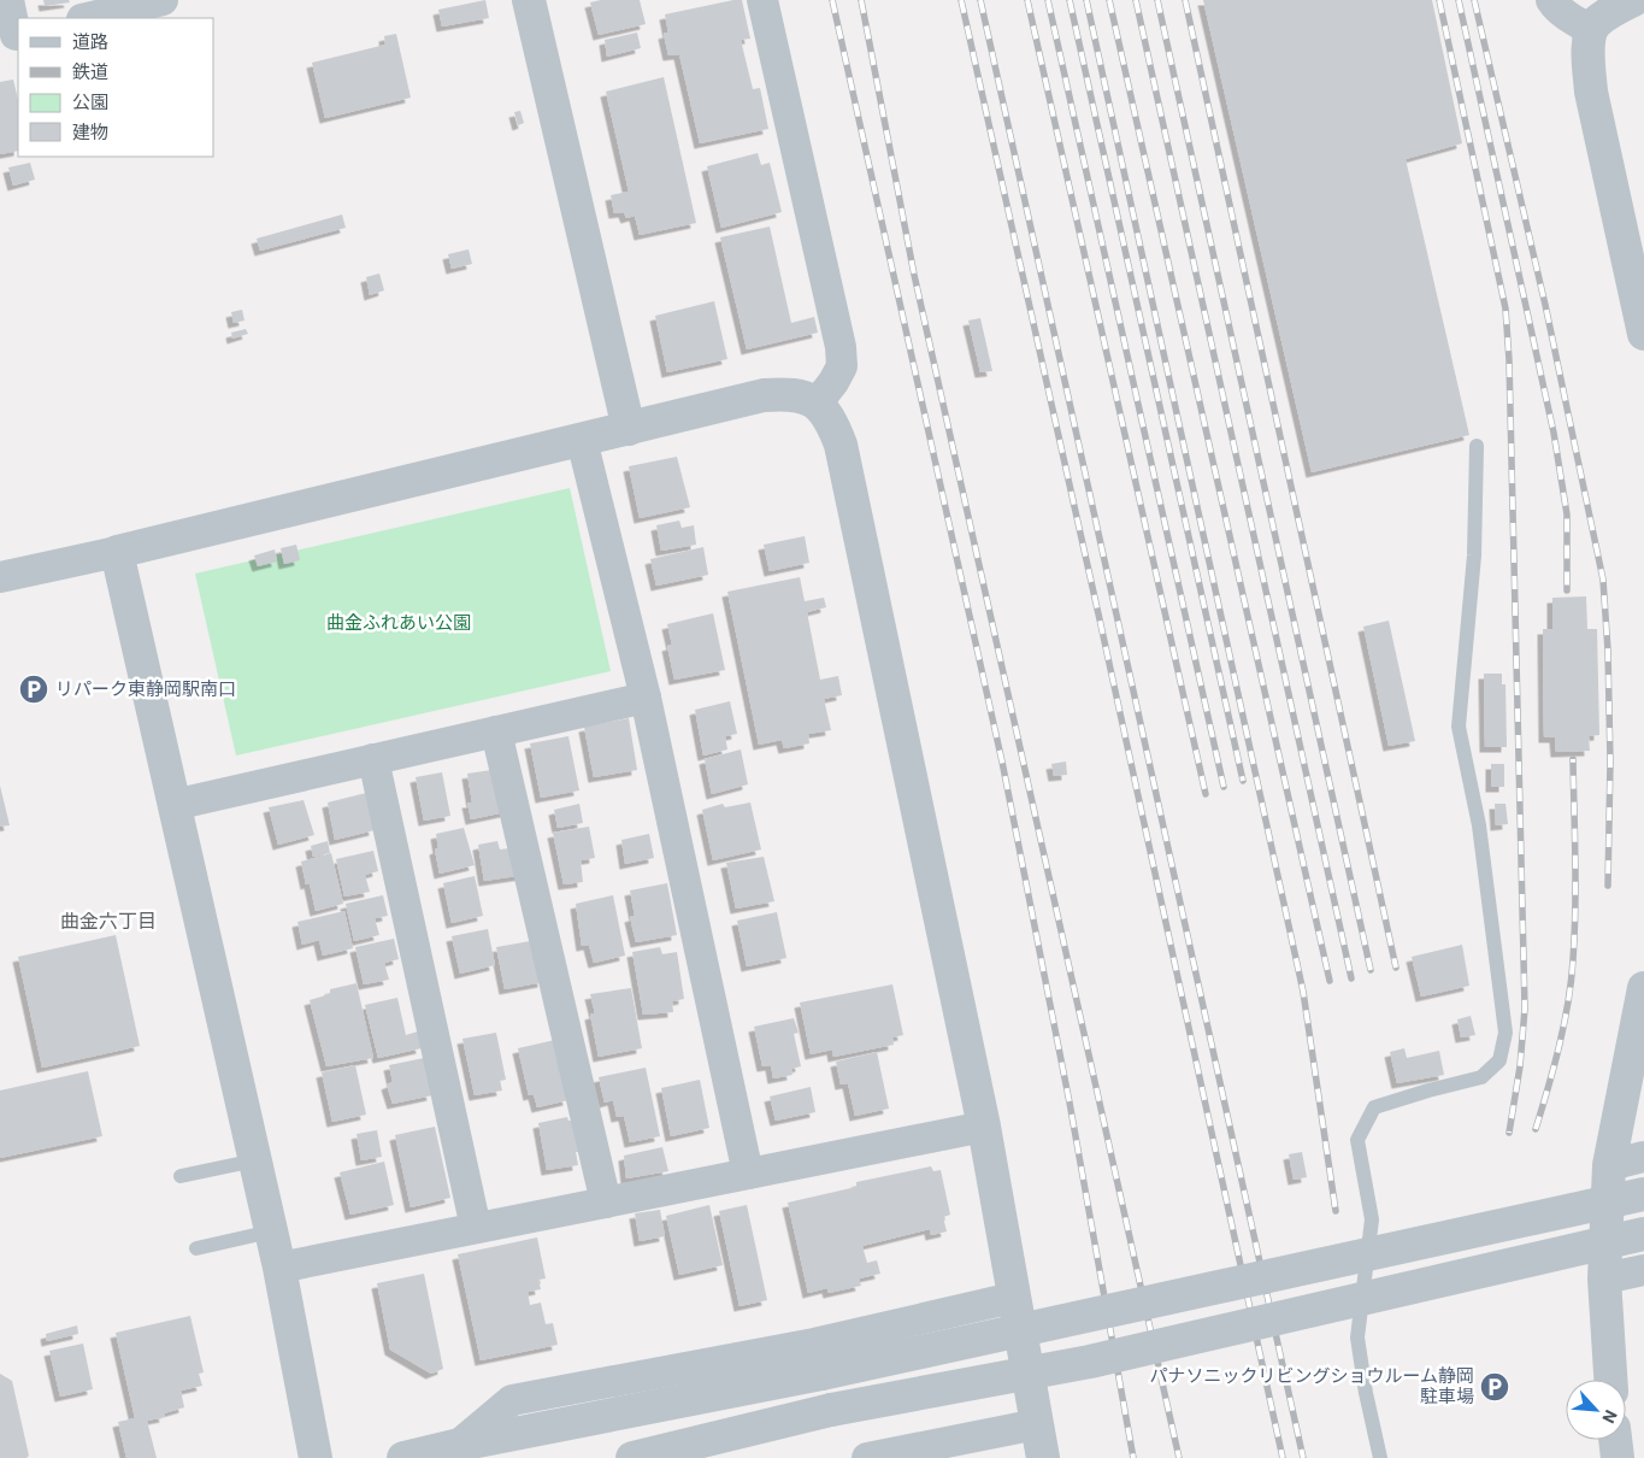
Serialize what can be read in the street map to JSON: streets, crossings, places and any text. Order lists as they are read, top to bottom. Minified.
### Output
{"districts":["曲金六丁目"],"parks":["曲金ふれあい公園"],"places":{"parking":["リパーク東静岡駅南口","パナソニックリビングショウルーム静岡 駐車場"]},"legend":["道路","鉄道","公園","建物"],"north":"bottom right"}
